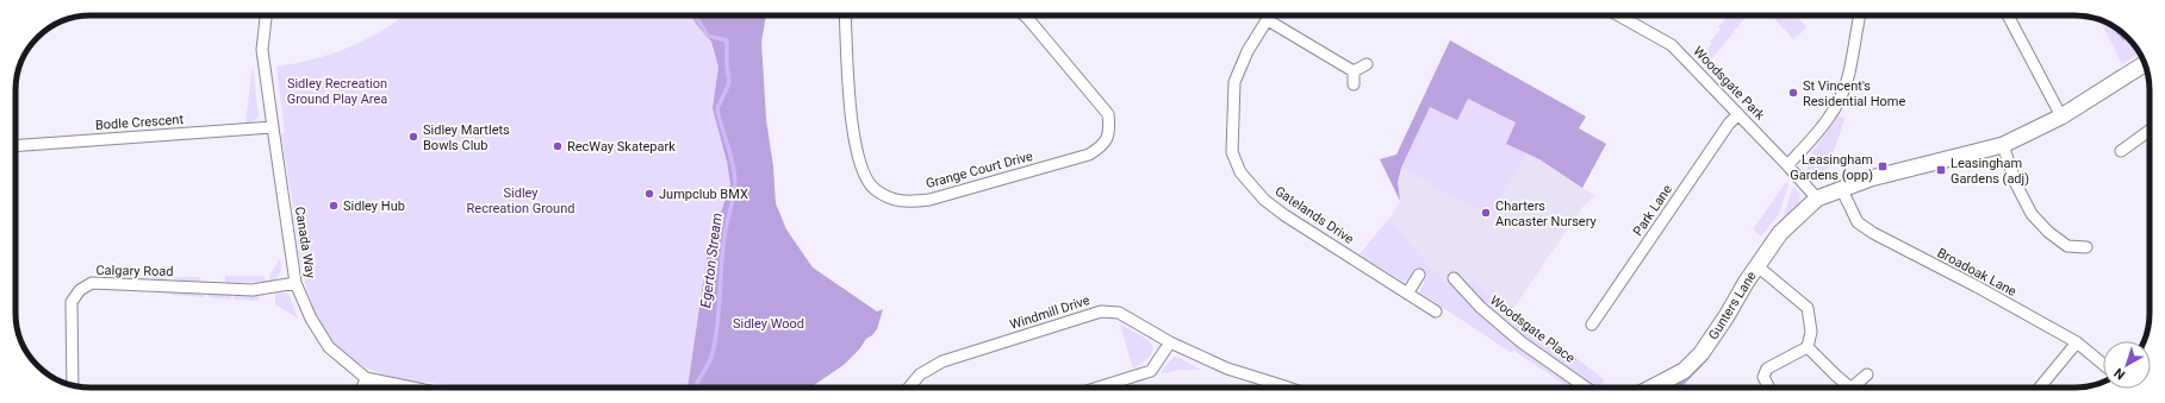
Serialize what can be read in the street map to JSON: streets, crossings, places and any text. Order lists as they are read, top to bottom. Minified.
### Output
{"streets":{"street":["Woodsgate Park","Bodle Crescent","Grange Court Drive","Park Lane","Gatelands Drive","Canada Way","Calgary Road","Broadoak Lane","Gunters Lane","Windmill Drive","Woodsgate Place"]},"crossings":[["Woodsgate Park","Park Lane"],["Woodsgate Park","Gunters Lane"],["Bodle Crescent","Canada Way"],["Canada Way","Calgary Road"],["Broadoak Lane","Gunters Lane"]],"water":["Egerton Stream"],"parks":["Sidley Recreation Ground Play Area","Sidley Recreation Ground","Sidley Wood"],"places":{"other":["St Vincent's Residential Home","Sidley Martlets Bowls Club","RecWay Skatepark","Jumpclub BMX","Sidley Hub","Charters Ancaster Nursery"],"transit":["Leasingham Gardens (opp)","Leasingham Gardens (adj)"]},"north":"bottom left"}
